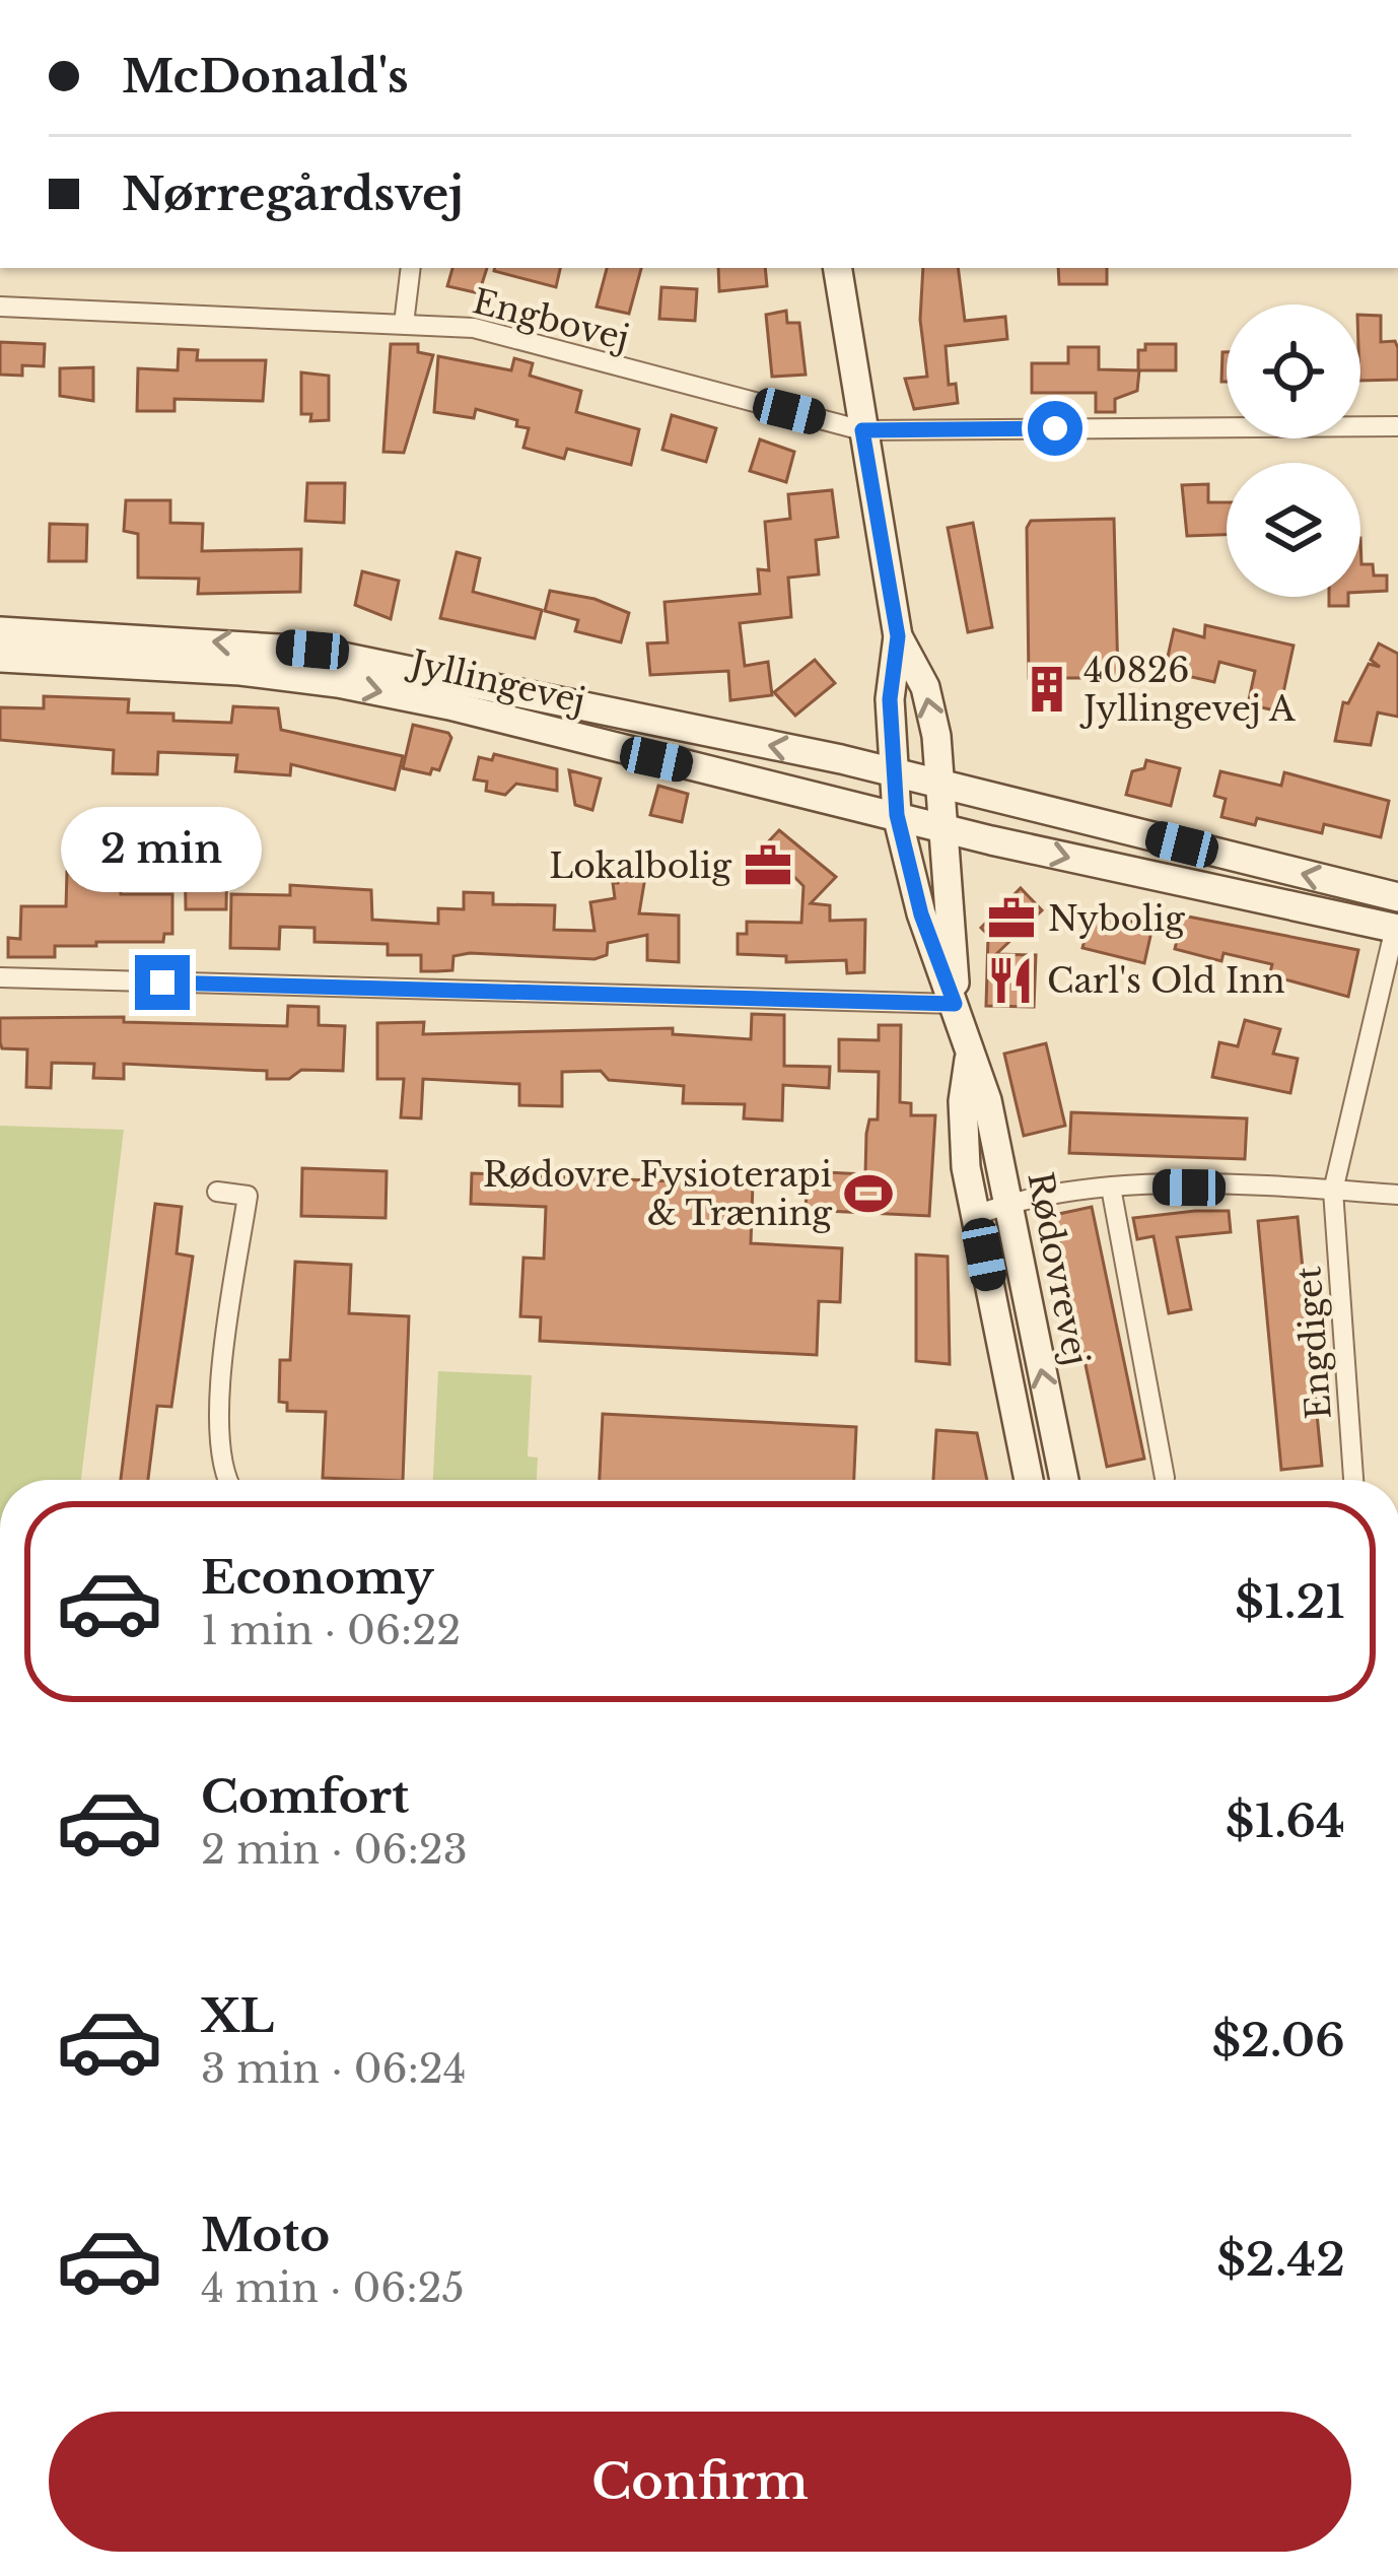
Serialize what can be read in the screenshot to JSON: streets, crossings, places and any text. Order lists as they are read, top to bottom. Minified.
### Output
{"streets":{"street":["Engbovej","Jyllingevej","Rødovrevej","Engdiget"]},"crossings":[["Engbovej","Rødovrevej"],["Jyllingevej","Rødovrevej"],["Jyllingevej","Engdiget"]],"places":{"building":["40826 Jyllingevej A"],"office":["Lokalbolig","Nybolig"],"restaurant":["Carl's Old Inn"],"sports":["Rødovre Fysioterapi & Træning"]},"page":{"banner":["McDonald's","Nørregårdsvej"],"bubble":"2 min","list":[{"name":"Economy","note":"1 min · 06:22","value":"$1.21"},{"name":"Comfort","note":"2 min · 06:23","value":"$1.64"},{"name":"XL","note":"3 min · 06:24","value":"$2.06"},{"name":"Moto","note":"4 min · 06:25","value":"$2.42"}],"buttons":"Confirm"}}
